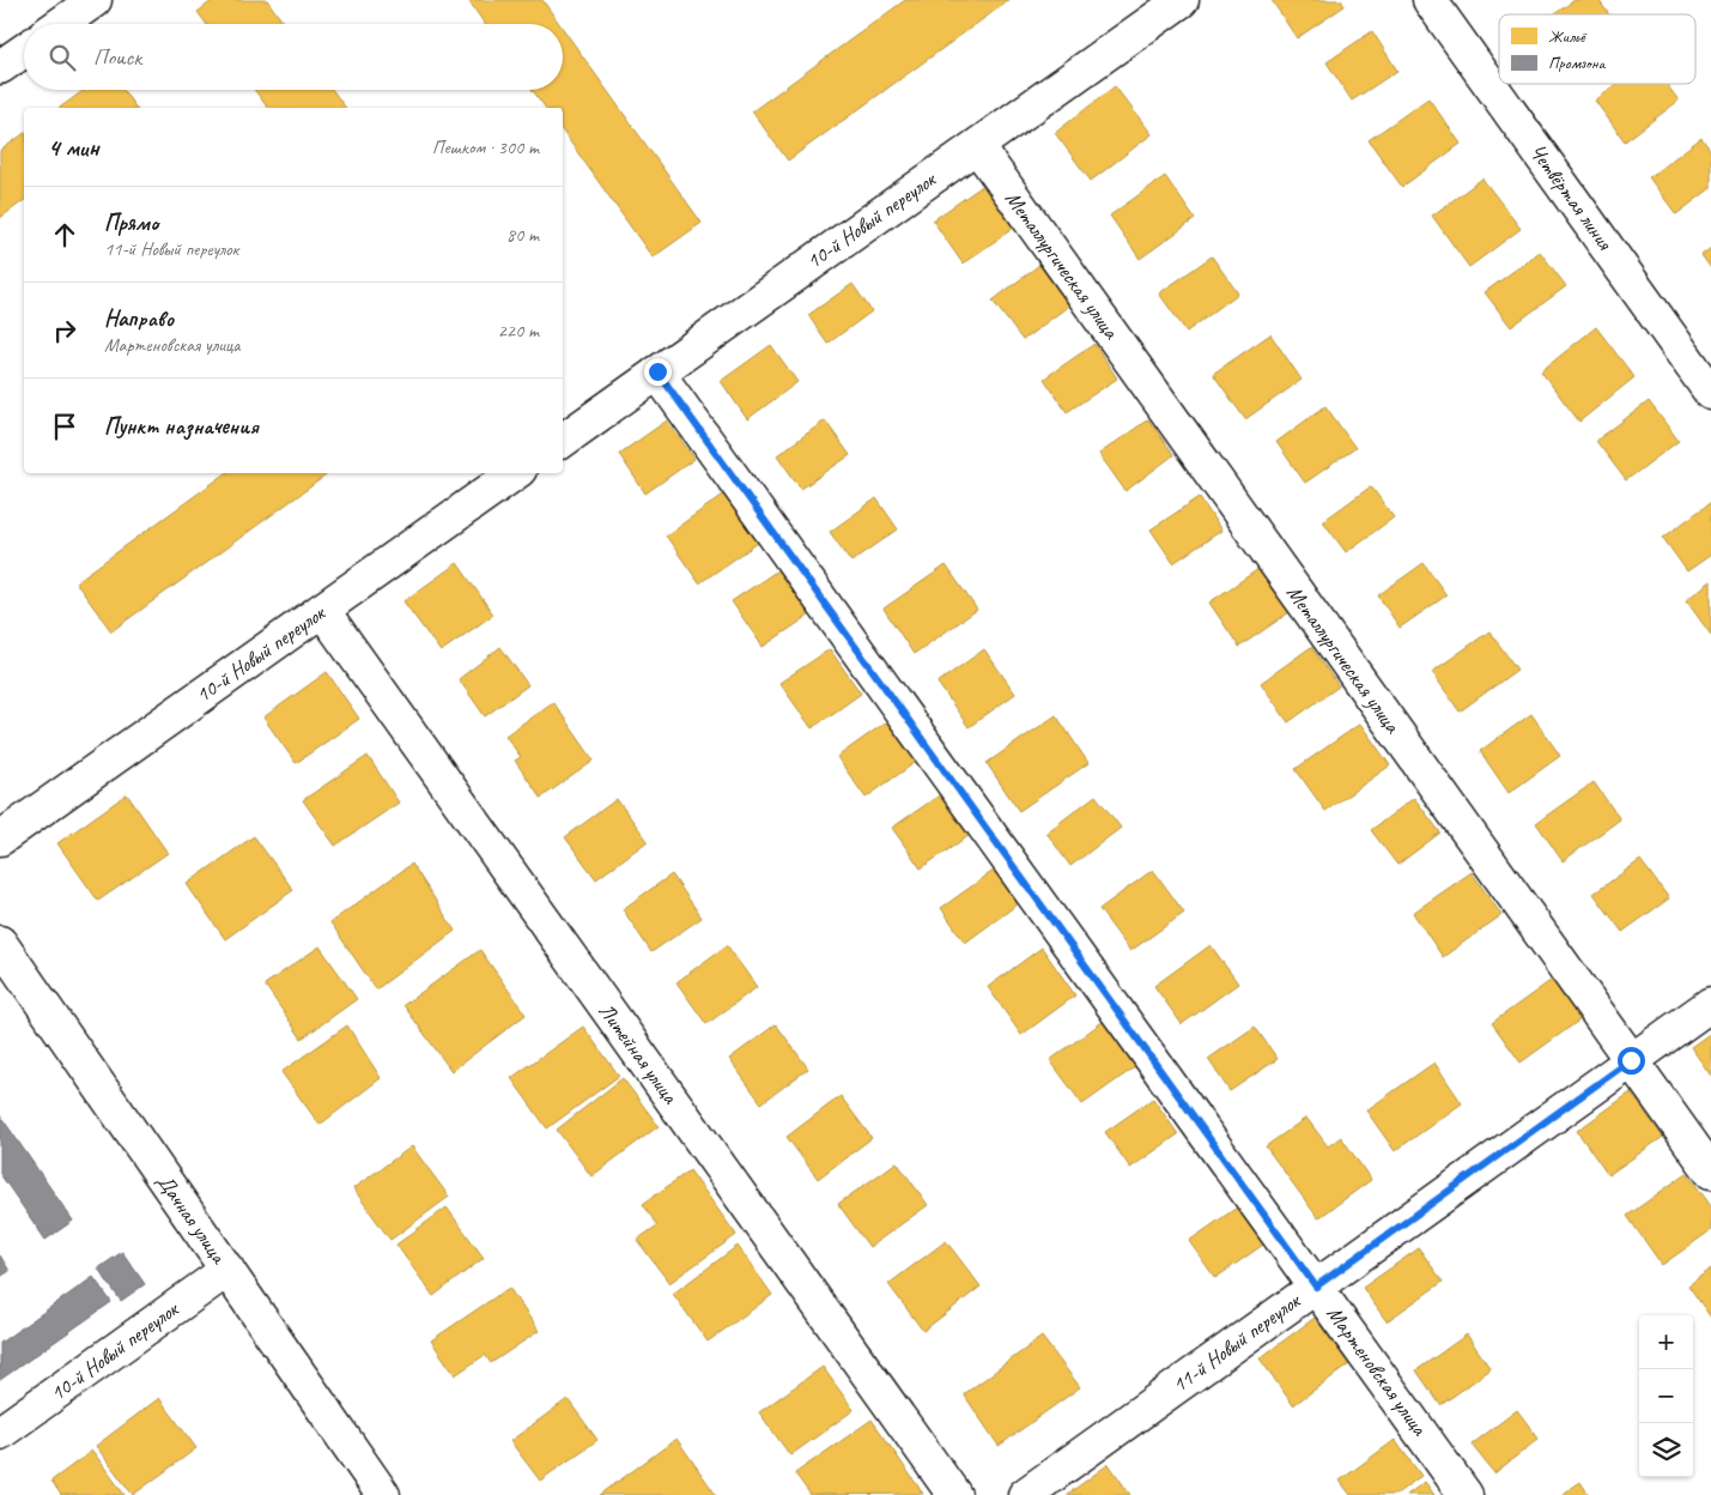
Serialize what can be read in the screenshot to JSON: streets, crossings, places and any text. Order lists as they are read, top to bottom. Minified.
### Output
{"streets":{"street":["Четвёртая линия","10-й Новый переулок","Металлургическая улица","Литейная улица","Дачная улица","11-й Новый переулок","Мартеновская улица"]},"crossings":[["10-й Новый переулок","Металлургическая улица"],["10-й Новый переулок","Литейная улица"],["10-й Новый переулок","Дачная улица"],["10-й Новый переулок","Мартеновская улица"],["Металлургическая улица","11-й Новый переулок"],["11-й Новый переулок","Мартеновская улица"]],"legend":["Жильё","Промзона"],"page":{"search":"Поиск","heading":["4 мин","Пешком · 300 m"],"list":[["Прямо","11-й Новый переулок","80 m"],["Направо","Мартеновская улица","220 m"],"Пункт назначения"],"map_buttons":["+","−"]}}
